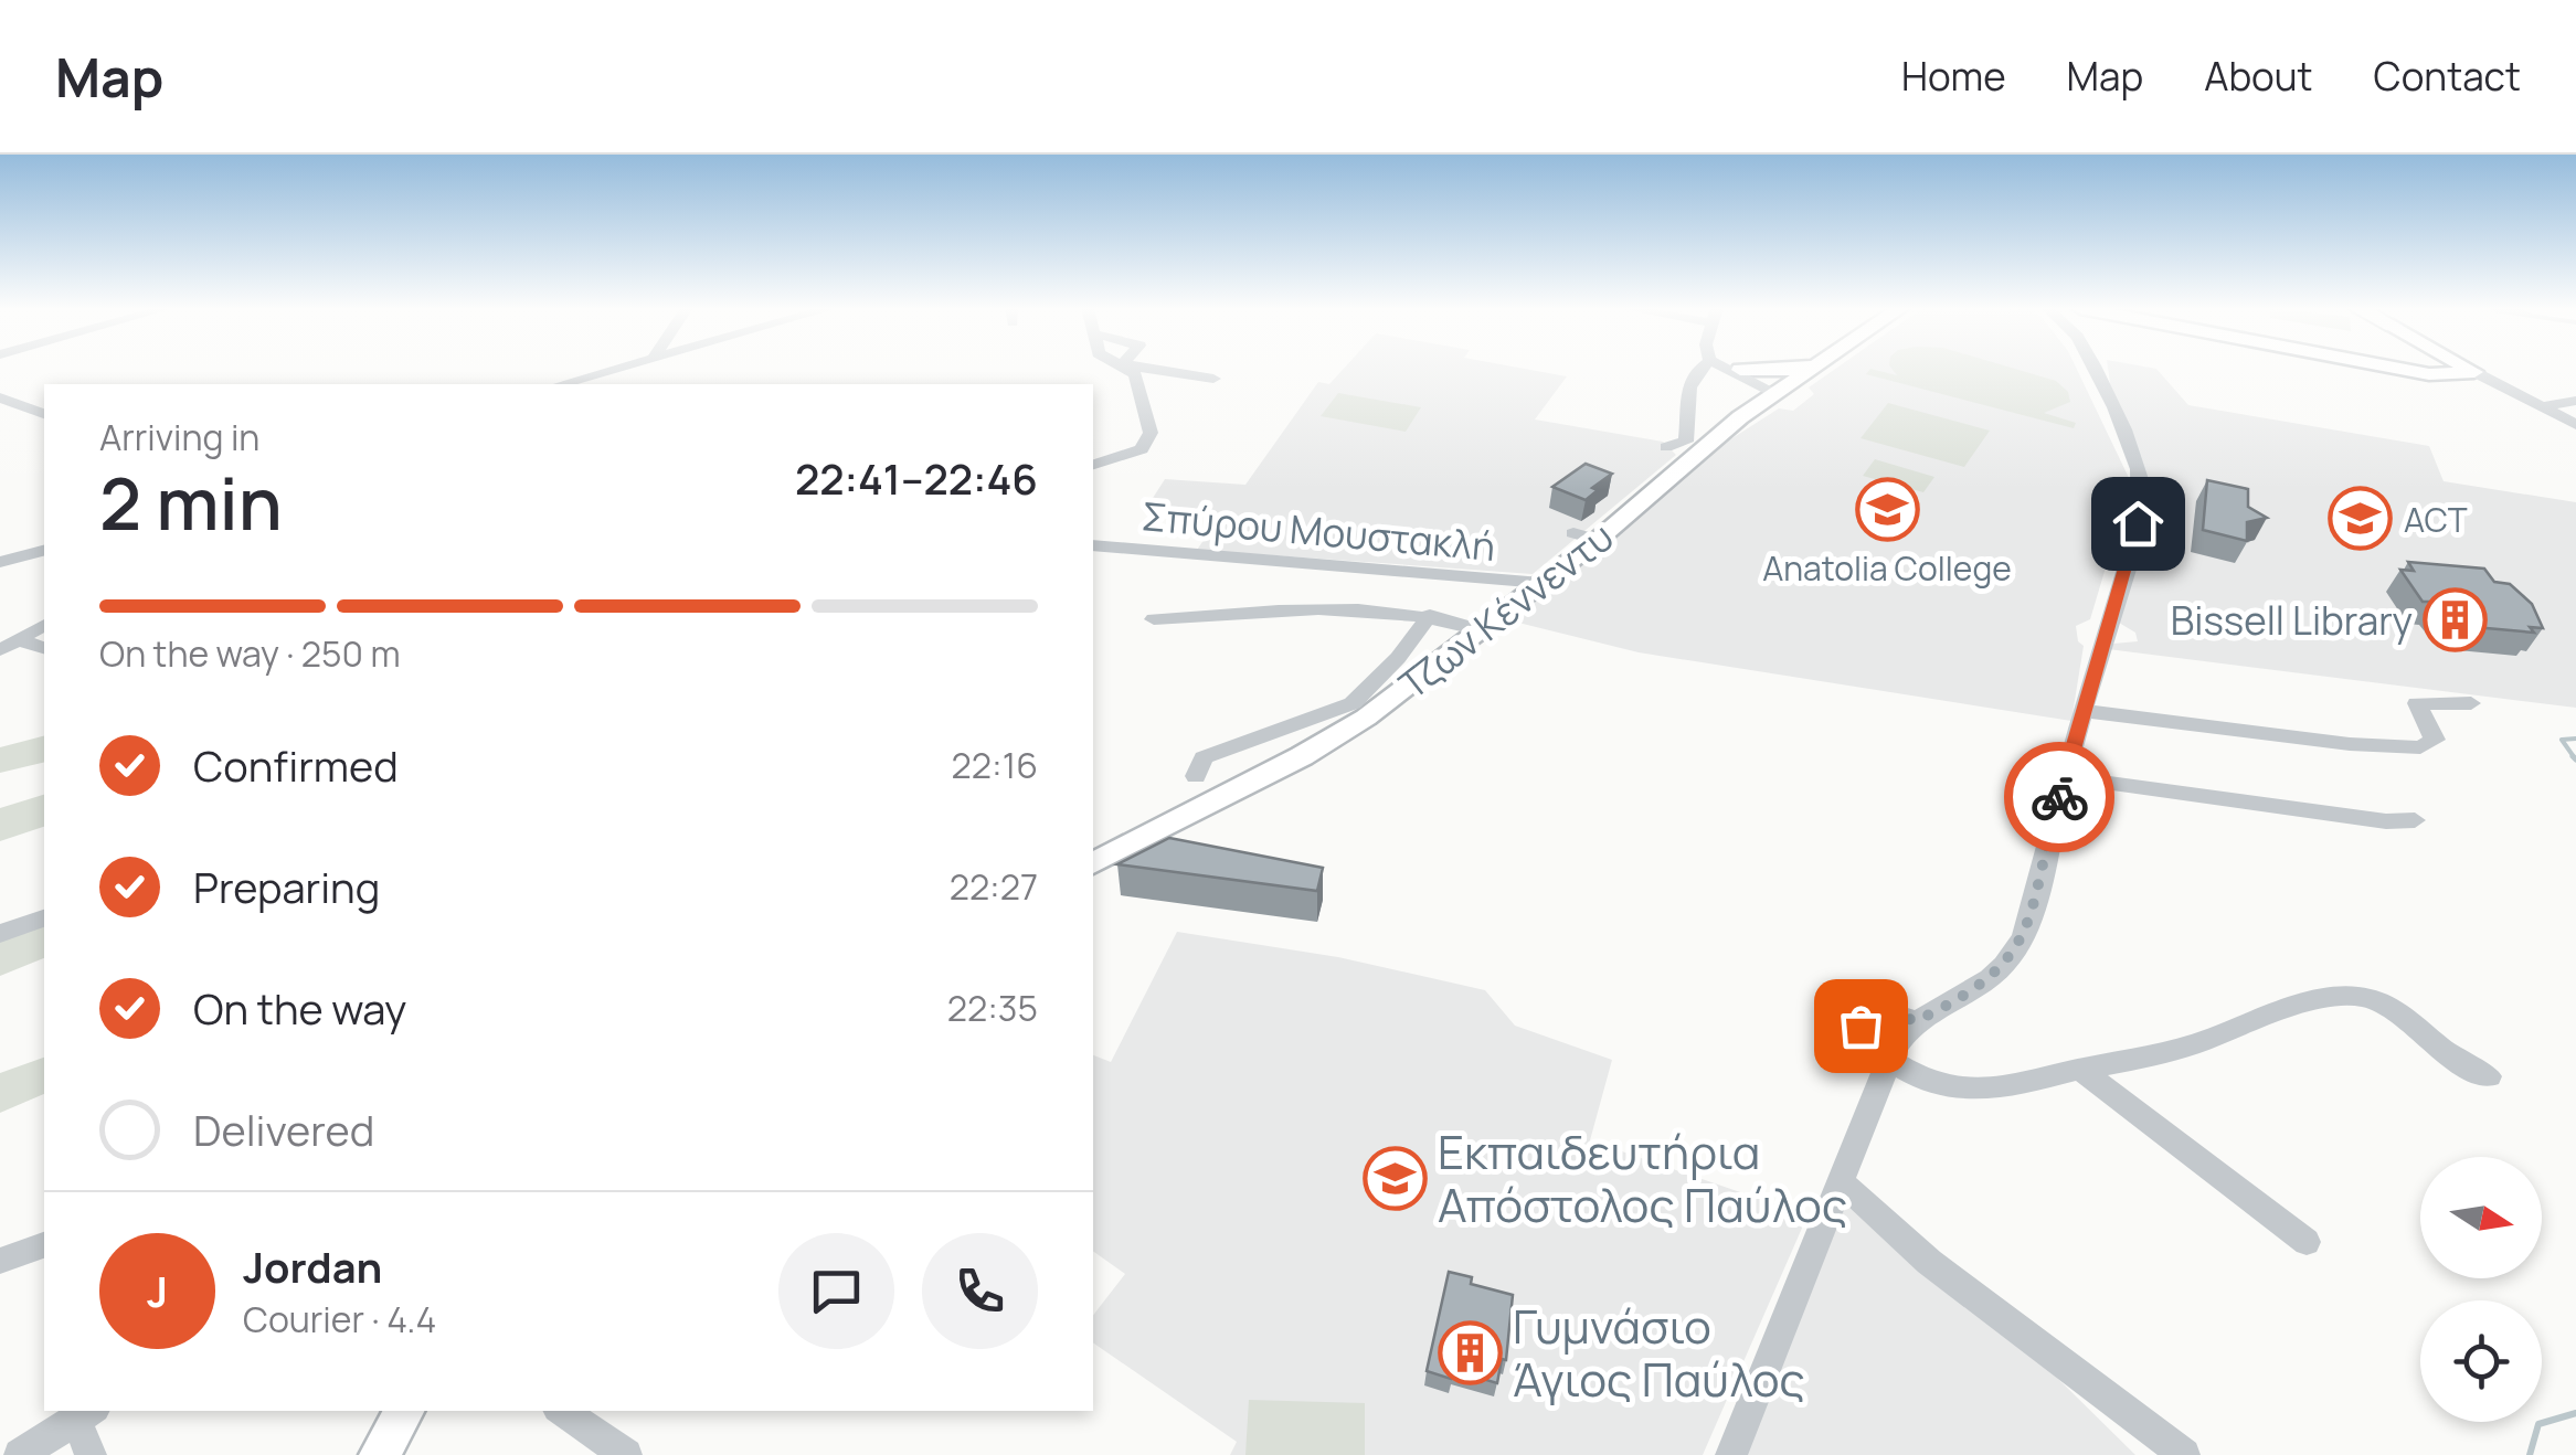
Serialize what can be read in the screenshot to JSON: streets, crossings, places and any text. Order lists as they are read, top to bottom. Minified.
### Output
{"streets":{"main road":["Τζων Κέννεντυ"],"street":["Σπύρου Μουστακλή"]},"crossings":[["Σπύρου Μουστακλή","Τζων Κέννεντυ"]],"places":{"school or university":["Anatolia College","ACT","Εκπαιδευτήρια Απόστολος Παύλος"],"building":["Bissell Library","Γυμνάσιο Άγιος Παύλος"]},"north":"right","page":{"header":"Map","nav":["Home","Map","About","Contact"],"heading":["2 min","Arriving in","22:41–22:46"],"panel":["Jordan","Courier · 4.4"],"bar":"On the way · 250 m","list":[["Confirmed","22:16"],["Preparing","22:27"],["On the way","22:35"],"Delivered"],"round":"J"}}
